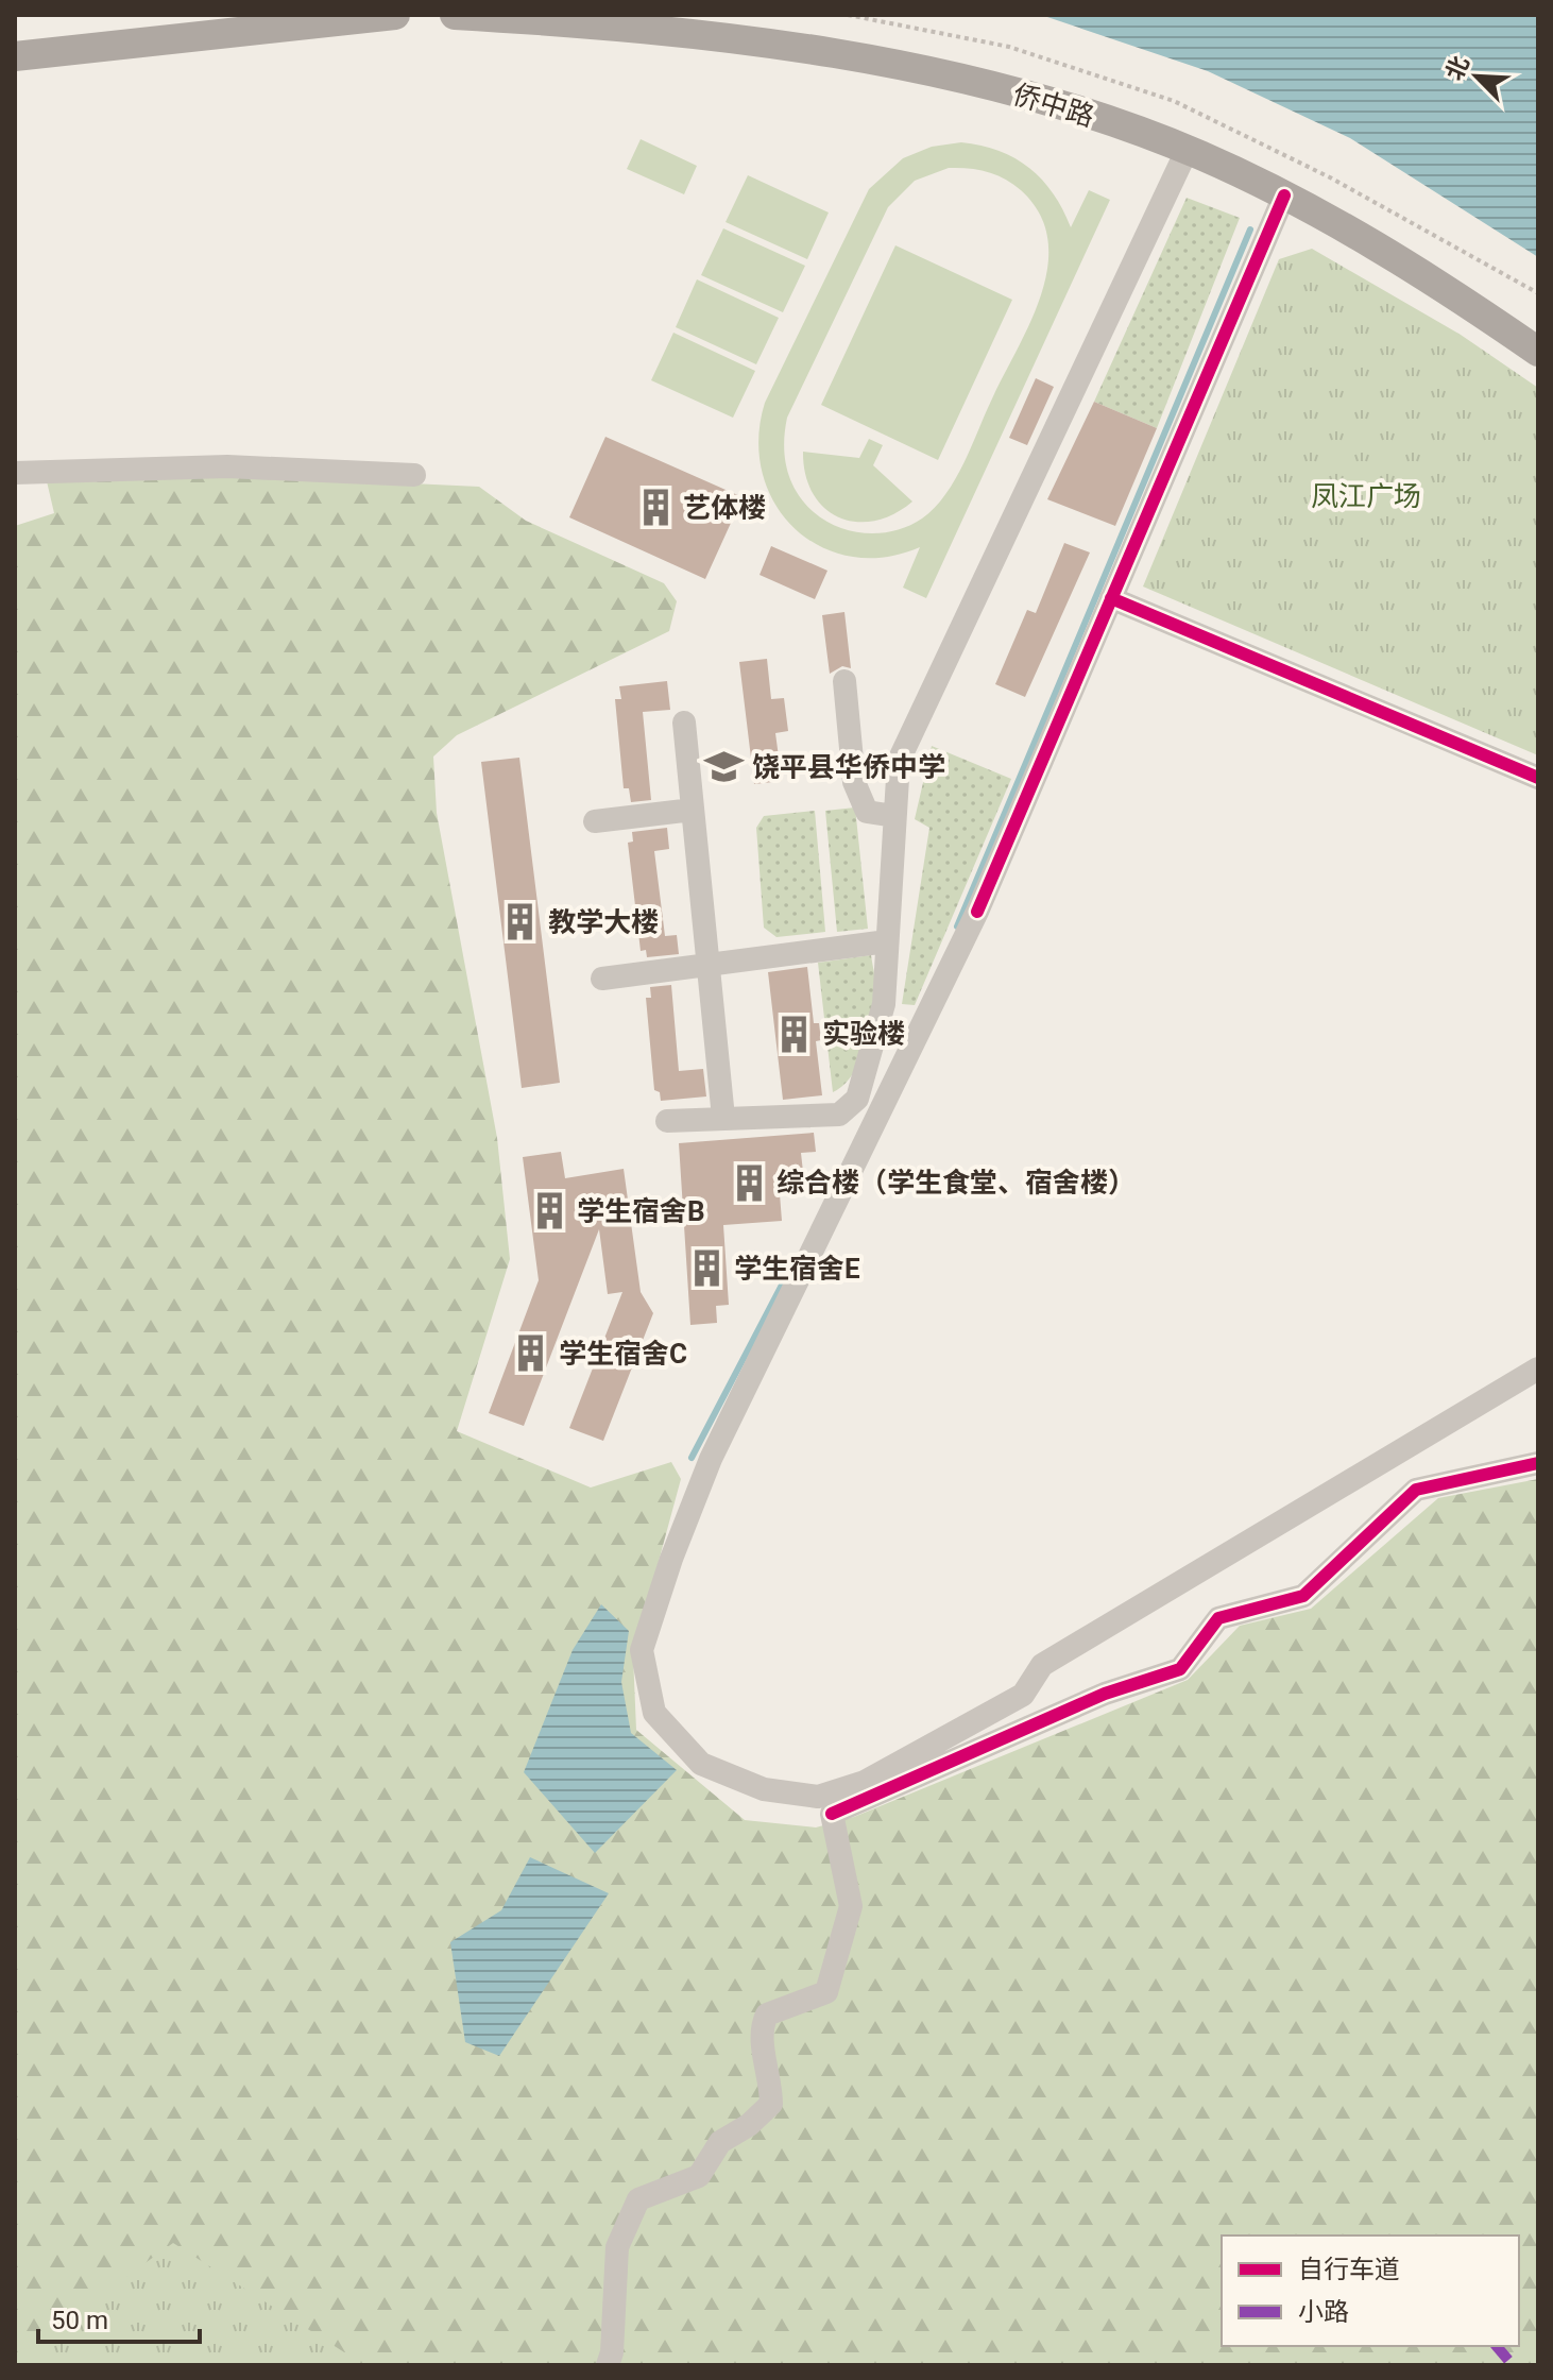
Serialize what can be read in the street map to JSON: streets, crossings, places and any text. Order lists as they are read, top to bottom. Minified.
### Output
{"streets":{"main road":["侨中路"]},"parks":["凤江广场"],"places":{"building":["艺体楼","教学大楼","实验楼","综合楼（学生食堂、宿舍楼）","学生宿舍B","学生宿舍E","学生宿舍C"],"school or university":["饶平县华侨中学"]},"legend":["自行车道","小路"],"scale_bar":"50 m","north":"top left"}
